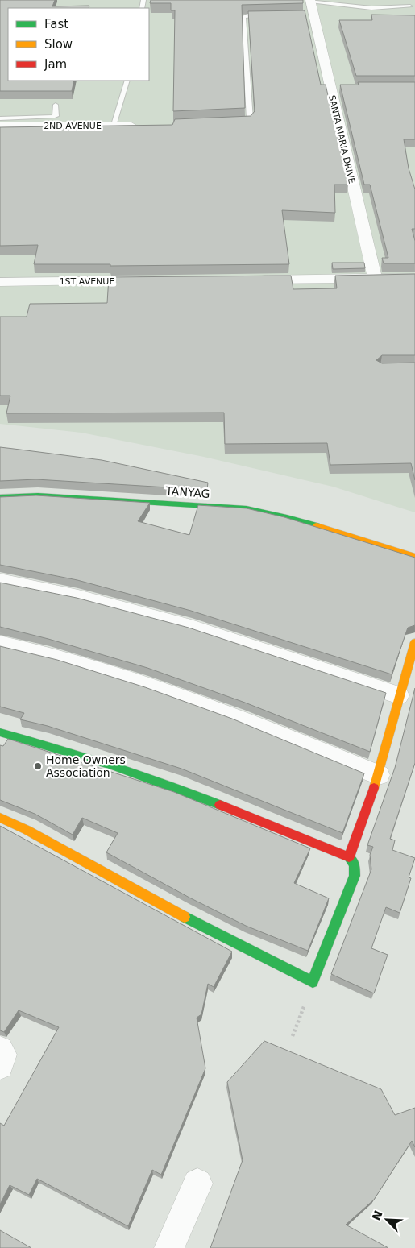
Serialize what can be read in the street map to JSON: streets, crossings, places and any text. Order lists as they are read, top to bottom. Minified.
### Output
{"streets":{"street":["2ND AVENUE","SANTA MARIA DRIVE","1ST AVENUE","TANYAG"]},"places":["Home Owners Association"],"legend":["Fast","Slow","Jam"],"north":"top left"}
